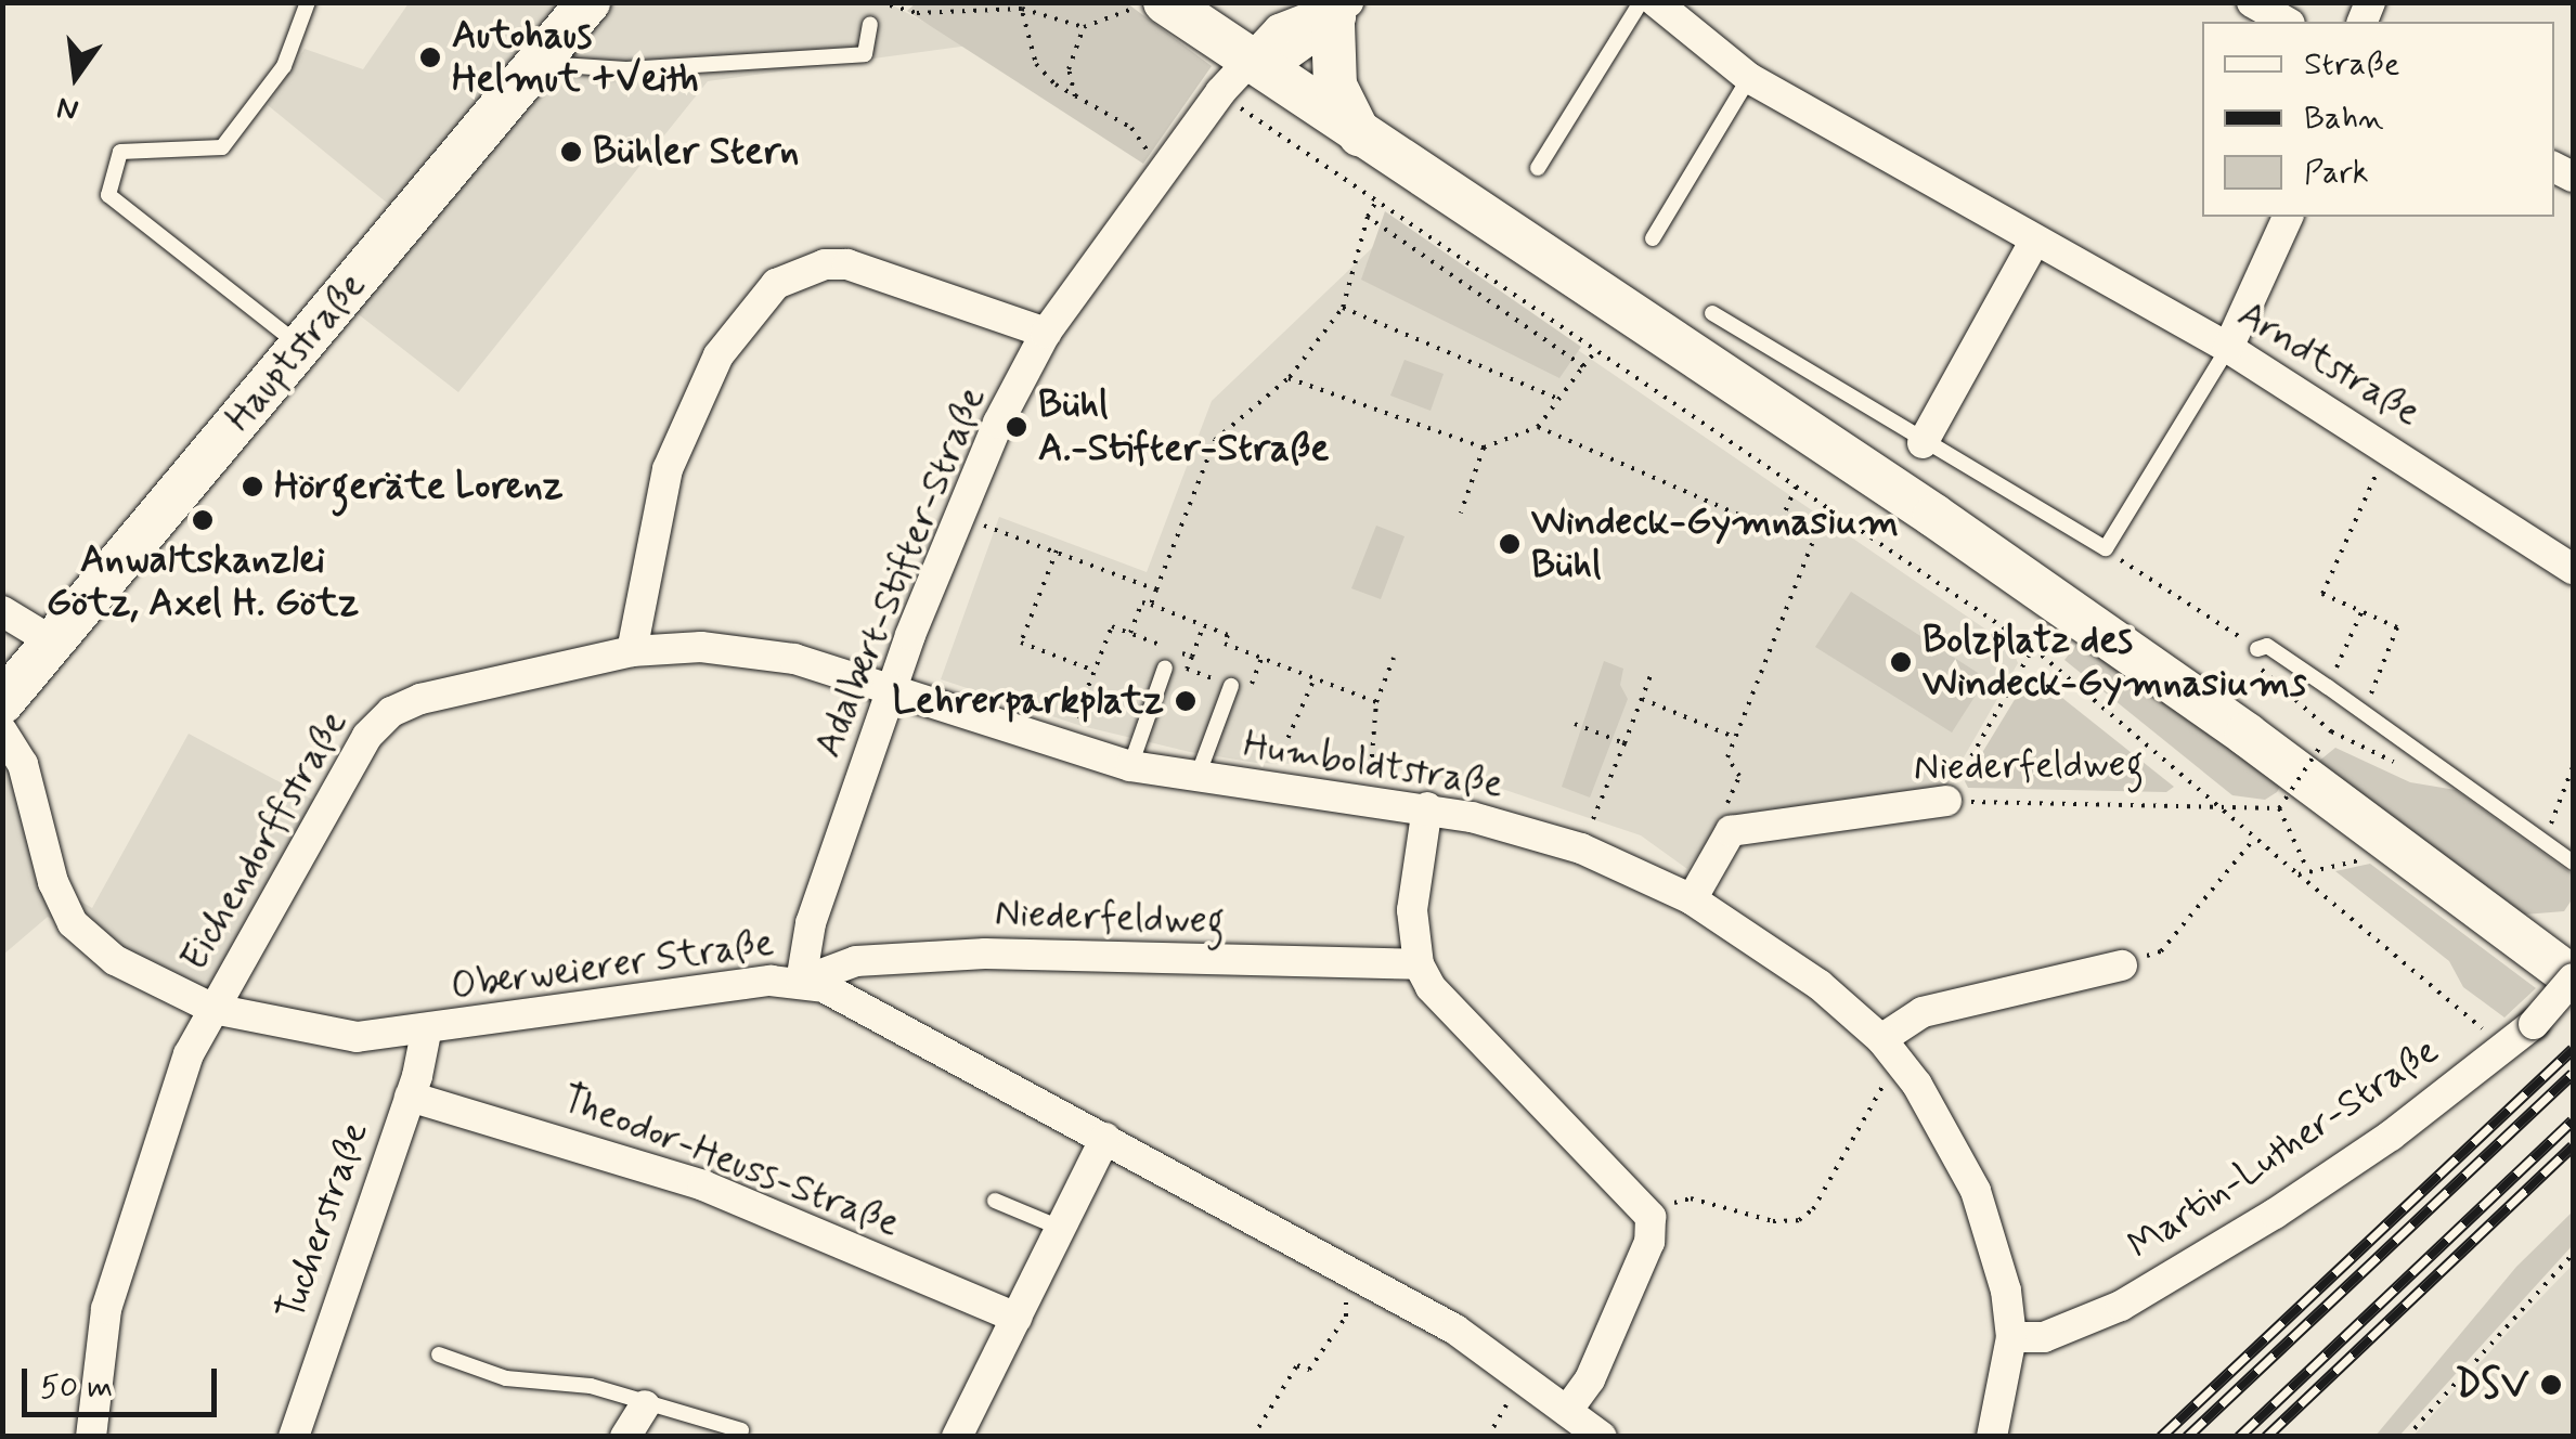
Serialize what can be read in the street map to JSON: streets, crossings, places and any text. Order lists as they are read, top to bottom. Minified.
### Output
{"streets":{"street":["Hauptstraße","Arndtstraße","Adalbert-Stifter-Straße","Humboldtstraße","Niederfeldweg","Eichendorffstraße","Oberweierer Straße","Martin-Luther-Straße","Theodor-Heuss-Straße","Tucherstraße"]},"crossings":[["Adalbert-Stifter-Straße","Humboldtstraße"],["Adalbert-Stifter-Straße","Niederfeldweg"],["Adalbert-Stifter-Straße","Eichendorffstraße"],["Adalbert-Stifter-Straße","Oberweierer Straße"],["Humboldtstraße","Eichendorffstraße"],["Humboldtstraße","Martin-Luther-Straße"],["Niederfeldweg","Oberweierer Straße"],["Eichendorffstraße","Oberweierer Straße"],["Oberweierer Straße","Tucherstraße"],["Theodor-Heuss-Straße","Tucherstraße"]],"places":["Autohaus Helmut +Veith","Bühler Stern","Bühl A.-Stifter-Straße","Hörgeräte Lorenz","Anwaltskanzlei Götz, Axel H. Götz","Windeck-Gymnasium Bühl","Bolzplatz des Windeck-Gymnasiums","Lehrerparkplatz","DSV"],"legend":["Straße","Bahn","Park"],"scale_bar":"50 m","north":"bottom"}
